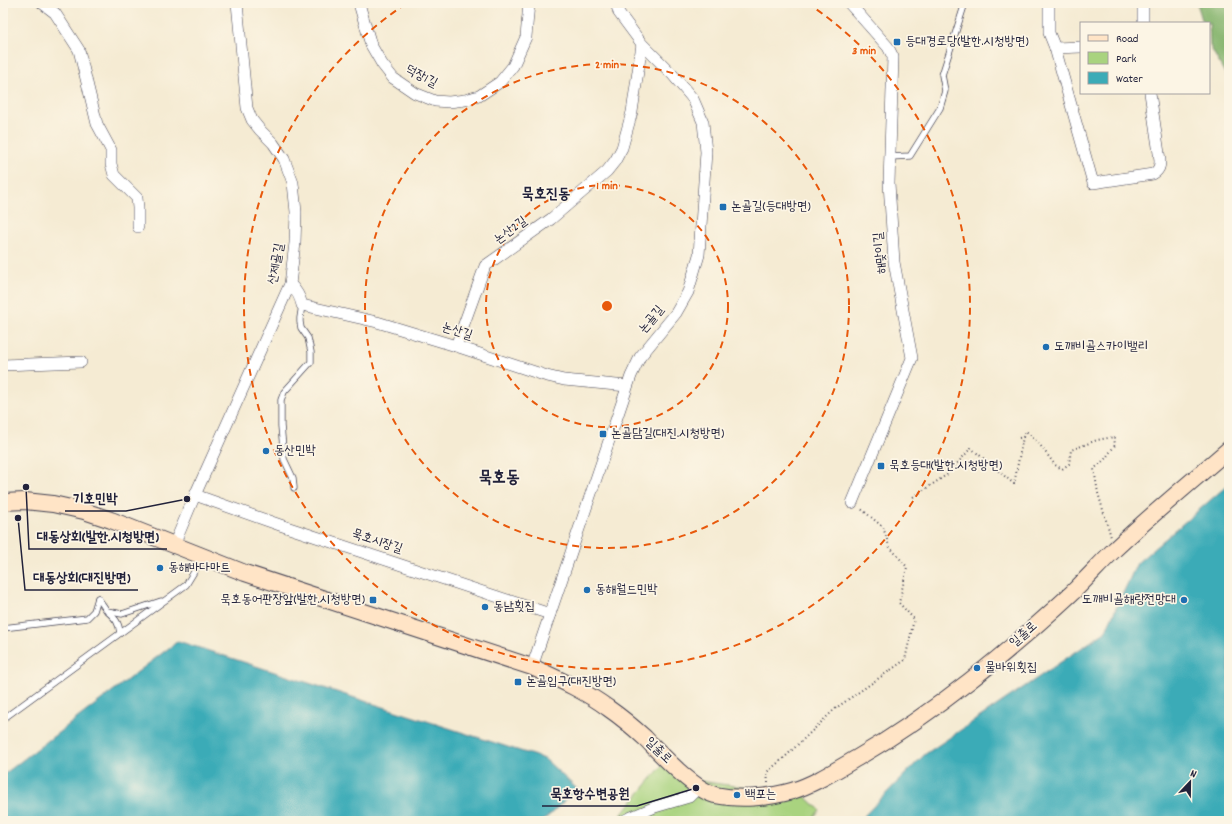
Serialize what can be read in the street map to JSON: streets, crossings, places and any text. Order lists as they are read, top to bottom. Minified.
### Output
{"streets":{"street":["덕장1길","논산2길","해맞이길","산제골길","논골길","논산길","묵호시장길","일출로"]},"crossings":[["논산2길","논골길"],["논산2길","논산길"],["산제골길","묵호시장길"],["산제골길","일출로"],["논골길","논산길"],["논골길","묵호시장길"],["논골길","일출로"]],"districts":["묵호진동","묵호동"],"places":{"transit":["등대경로당(발한.시청방면)","논골길(등대방면)","논골담길(대진.시청방면)","묵호등대(발한.시청방면)","묵호동어판장앞(발한.시청방면)","논골입구(대진방면)"],"other":["도깨비골스카이밸리","동산민박","대동상회(발한.시청방면)","기호민박","대동상회(대진방면)","동해바다마트","동해월드민박","도깨비골해랑전망대","동남횟집","물바위횟집","묵호항수변공원","백포는"]},"legend":["Road","Park","Water"],"north":"top","rings":["3 min","2 min","1 min"]}
